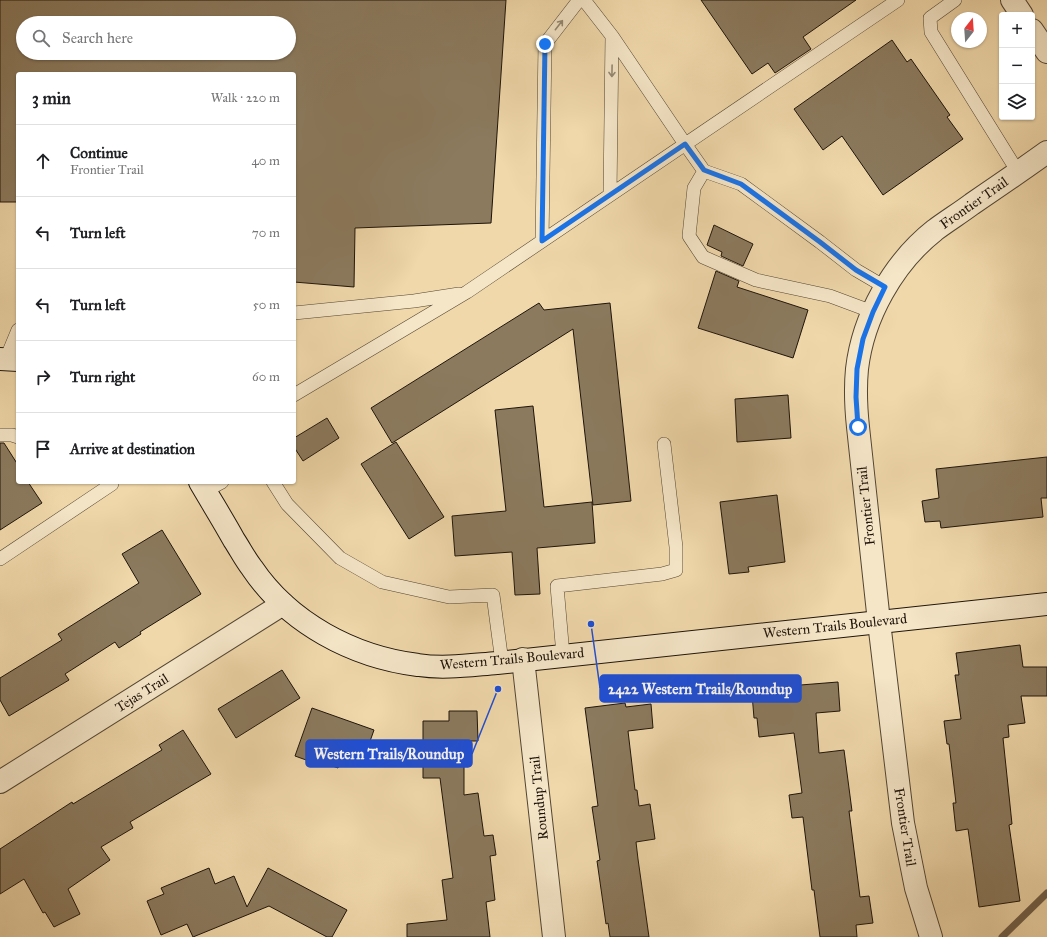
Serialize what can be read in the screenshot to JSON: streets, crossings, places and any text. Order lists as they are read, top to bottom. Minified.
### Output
{"streets":{"street":["Frontier Trail","Western Trails Boulevard","Tejas Trail","Roundup Trail"]},"crossings":[["Frontier Trail","Western Trails Boulevard"],["Western Trails Boulevard","Tejas Trail"],["Western Trails Boulevard","Roundup Trail"]],"places":["2422 Western Trails/Roundup","Western Trails/Roundup"],"north":"top","page":{"map_buttons":["+","−"],"search":"Search here","heading":["3 min","Walk · 220 m"],"list":[["Continue","Frontier Trail","40 m"],["Turn left","70 m"],["Turn left","50 m"],["Turn right","60 m"],"Arrive at destination"]}}
